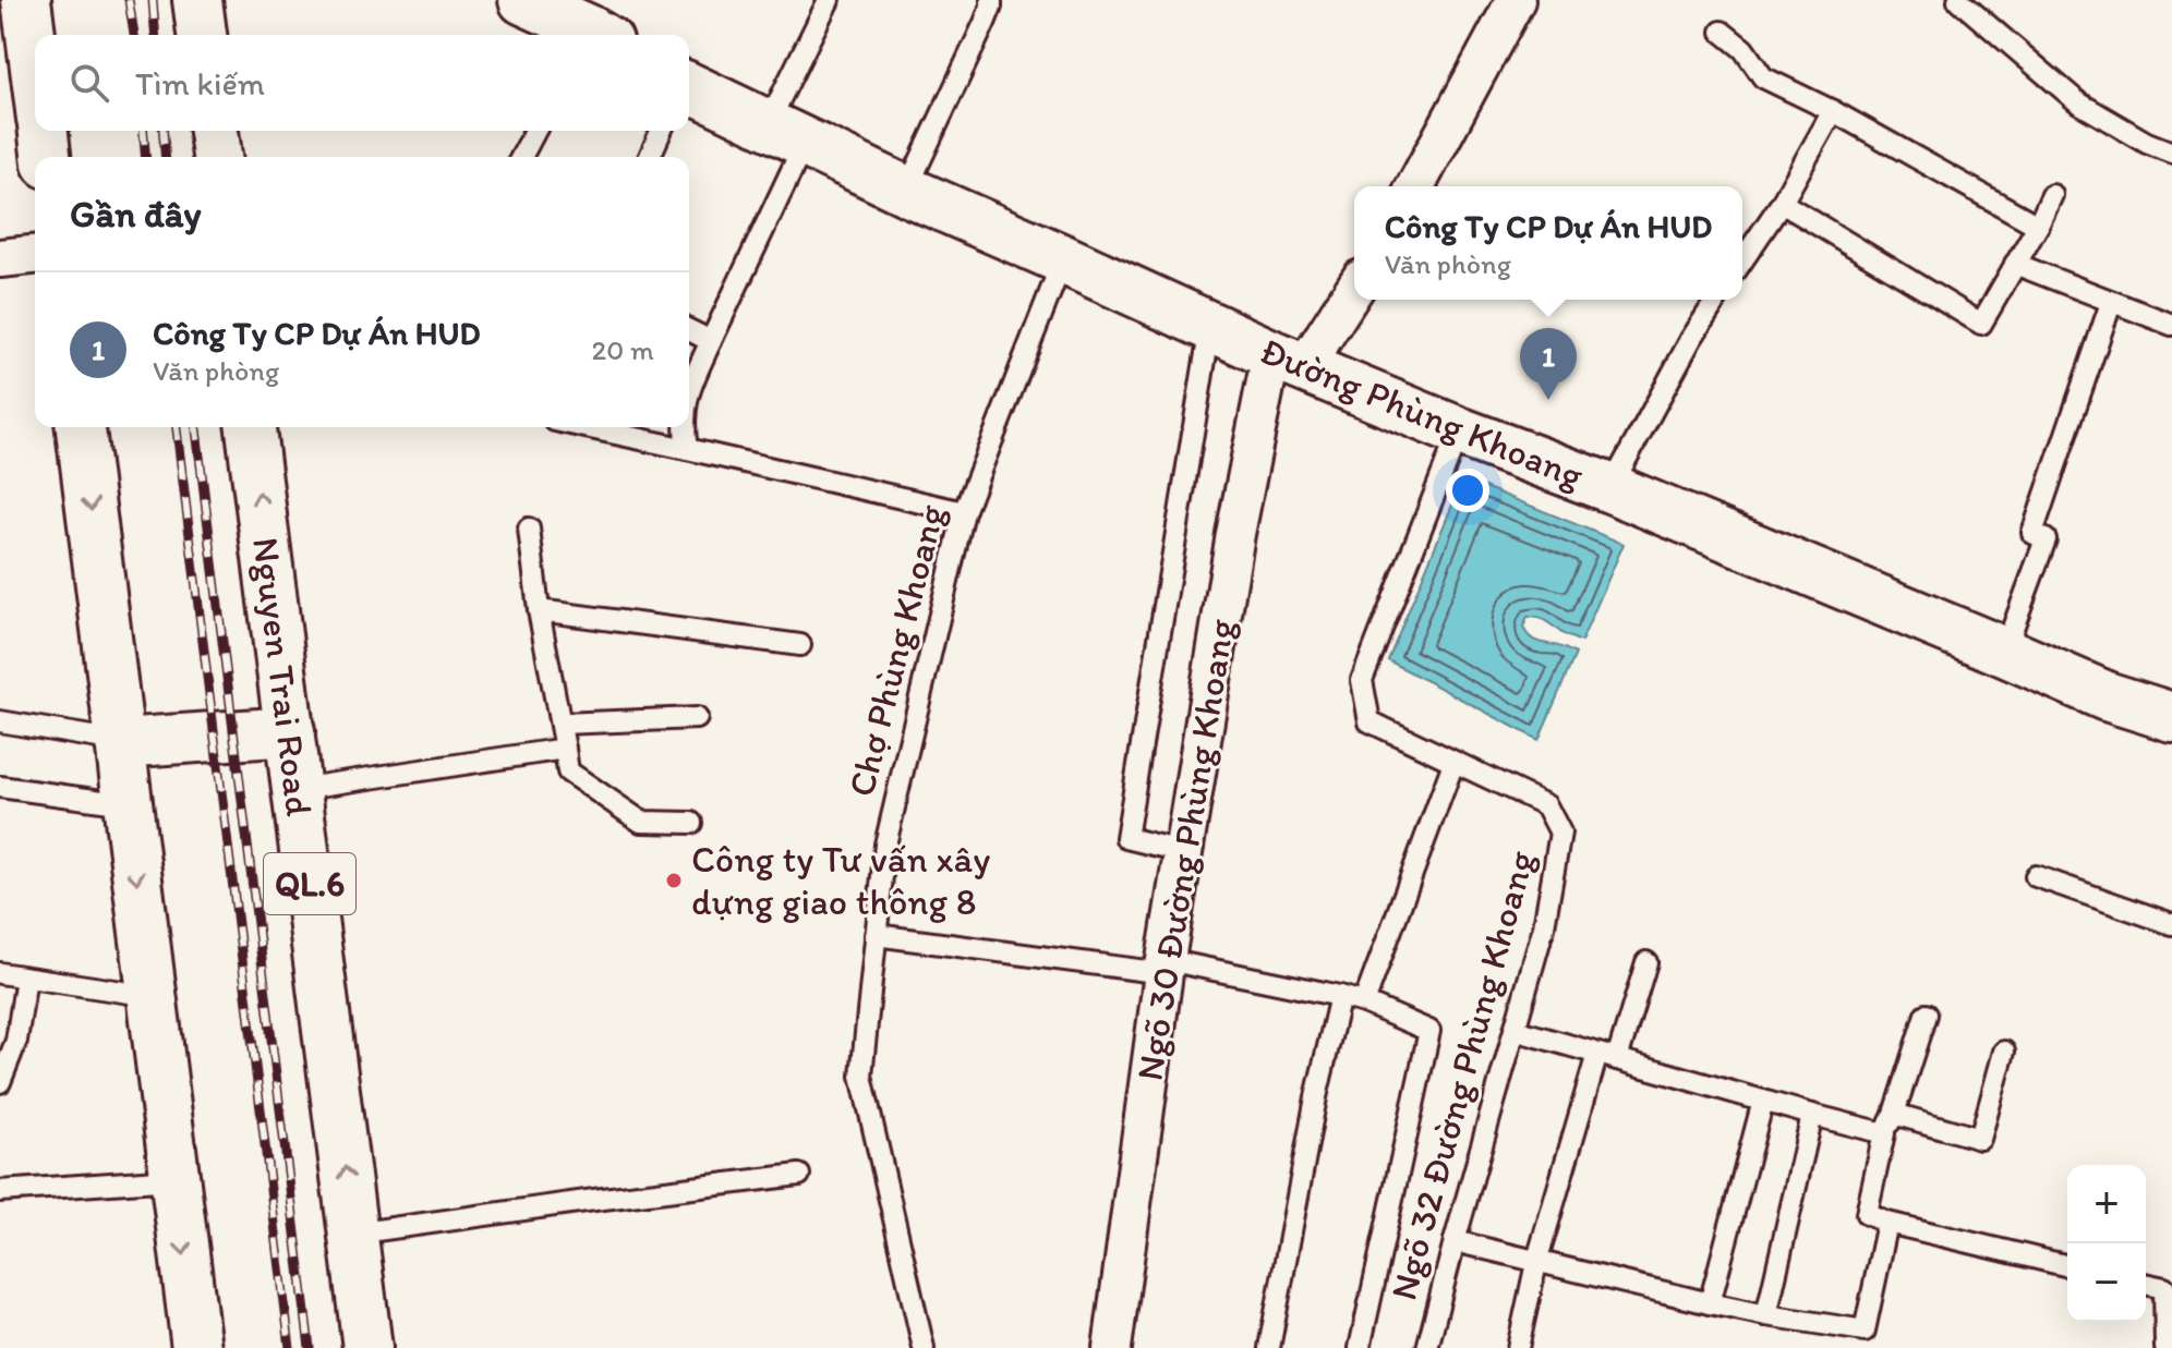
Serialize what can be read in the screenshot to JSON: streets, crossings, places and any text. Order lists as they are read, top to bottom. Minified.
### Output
{"streets":{"main road":["Đường Phùng Khoang","Nguyen Trai Road","QL.6"],"street":["Ngõ 30 Đường Phùng Khoang"],"lane":["Chợ Phùng Khoang","Ngõ 32 Đường Phùng Khoang"]},"crossings":[["Đường Phùng Khoang","Chợ Phùng Khoang"],["Đường Phùng Khoang","Ngõ 30 Đường Phùng Khoang"],["Đường Phùng Khoang","Ngõ 32 Đường Phùng Khoang"]],"places":["Công ty Tư vấn xây dựng giao thông 8"],"page":{"search":"Tìm kiếm","heading":"Gần đây","popup":["Công Ty CP Dự Án HUD","Văn phòng"],"list":[{"mark":"1","name":"Công Ty CP Dự Án HUD","note":"Văn phòng","value":"20 m"}],"pins":"1","map_buttons":["+","−"]}}
